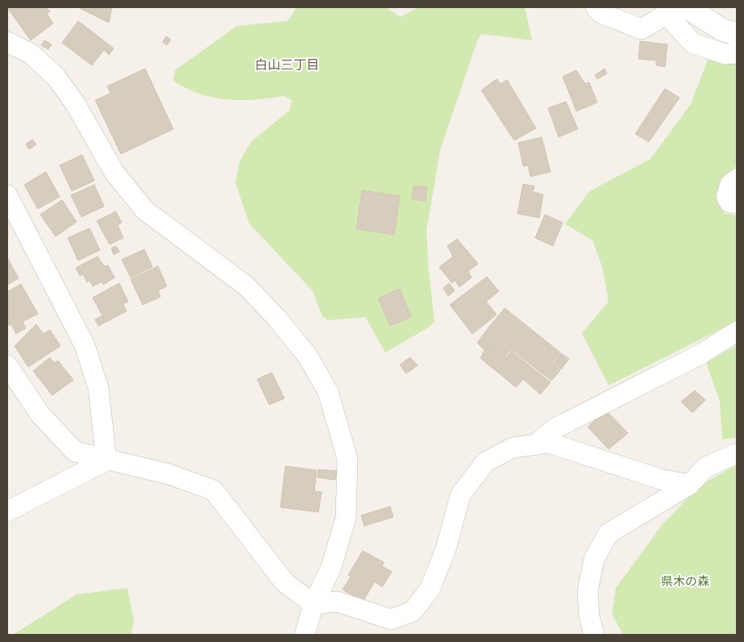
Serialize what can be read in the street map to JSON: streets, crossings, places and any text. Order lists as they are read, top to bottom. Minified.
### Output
{"districts":["白山三丁目"],"parks":["県木の森"]}
